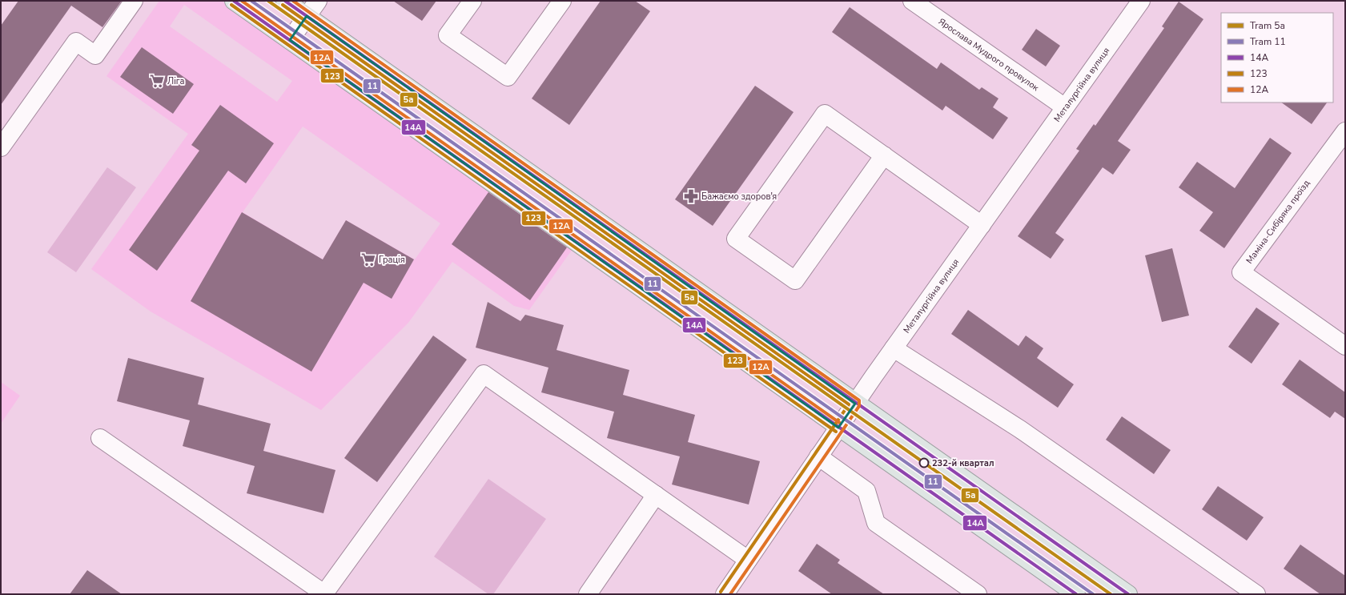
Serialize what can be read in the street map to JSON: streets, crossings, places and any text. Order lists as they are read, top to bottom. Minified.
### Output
{"streets":{"street":["Ярослава Мудрого провулок","Металургійна вулиця","Маміна-Сибіряка проїзд"]},"crossings":[["Ярослава Мудрого провулок","Металургійна вулиця"]],"places":{"supermarket":["Ліга","Грація"],"pharmacy":["Бажаємо здоров'я"],"other":["232-й квартал"]},"lines":["tram line 5а","tram line 11","transit line 14А","transit line 12А","transit line 123"],"legend":["Tram 5а","Tram 11","14А","123","12А"]}
